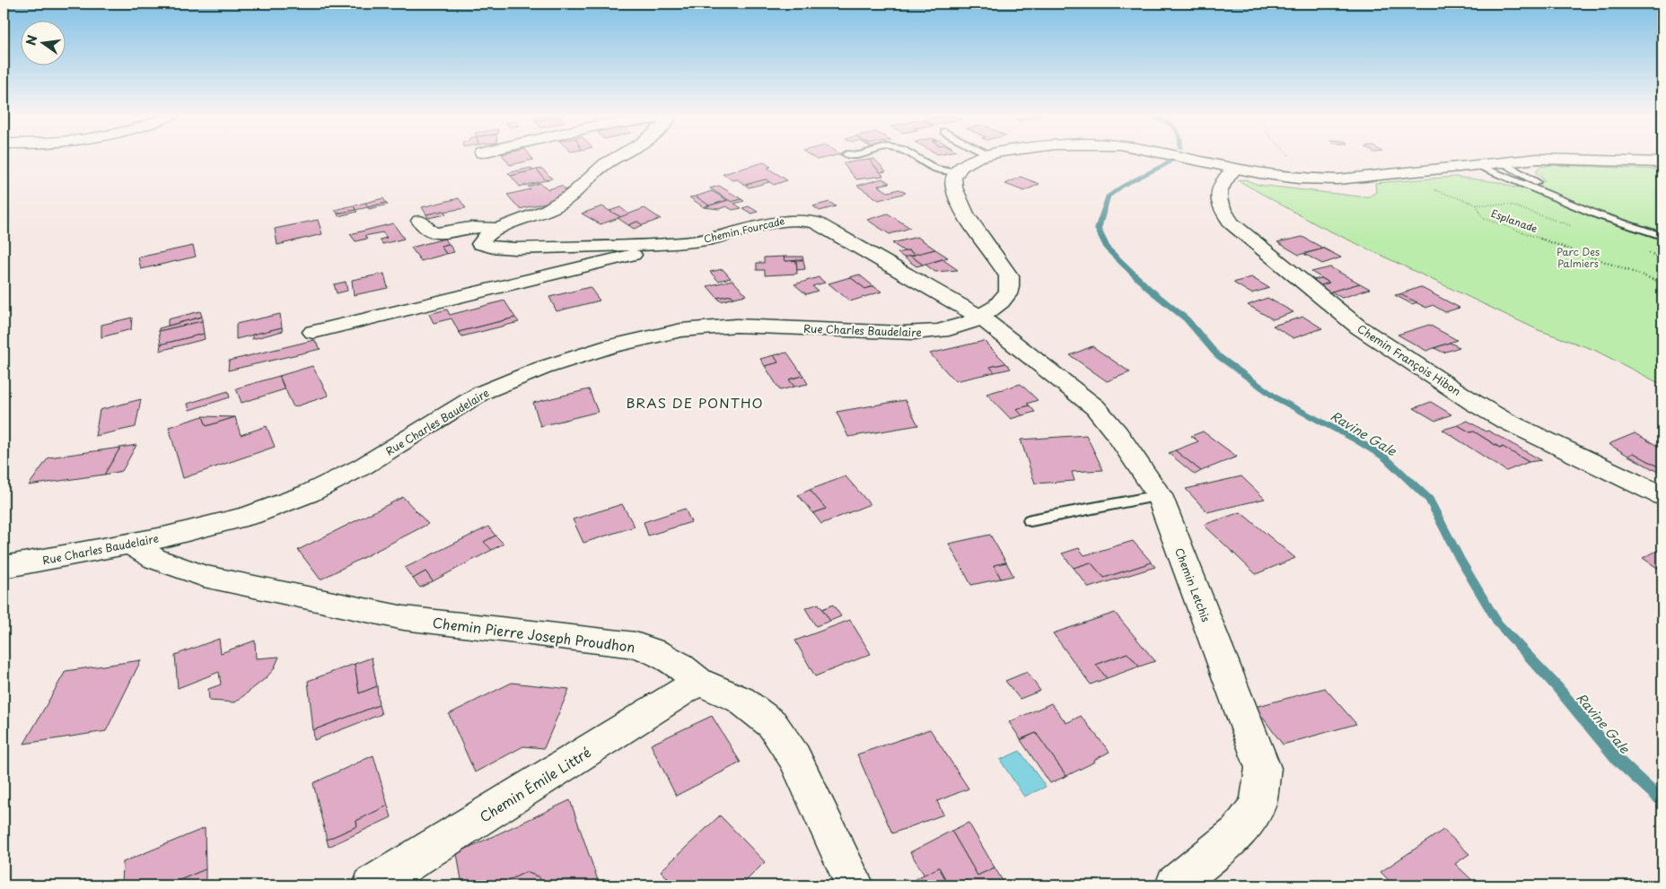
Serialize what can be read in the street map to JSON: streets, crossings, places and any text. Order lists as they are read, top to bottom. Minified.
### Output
{"streets":{"street":["Chemin Fourcade","Rue Charles Baudelaire","Chemin François Hibon","Chemin Letchis","Chemin Pierre Joseph Proudhon","Chemin Émile Littré"],"path":["Esplanade"]},"crossings":[["Chemin Fourcade","Rue Charles Baudelaire"],["Chemin Fourcade","Chemin Letchis"],["Rue Charles Baudelaire","Chemin Letchis"],["Rue Charles Baudelaire","Chemin Pierre Joseph Proudhon"],["Chemin Pierre Joseph Proudhon","Chemin Émile Littré"]],"districts":["BRAS DE PONTHO"],"water":["Ravine Gale"],"parks":["Parc Des Palmiers"],"north":"left"}
